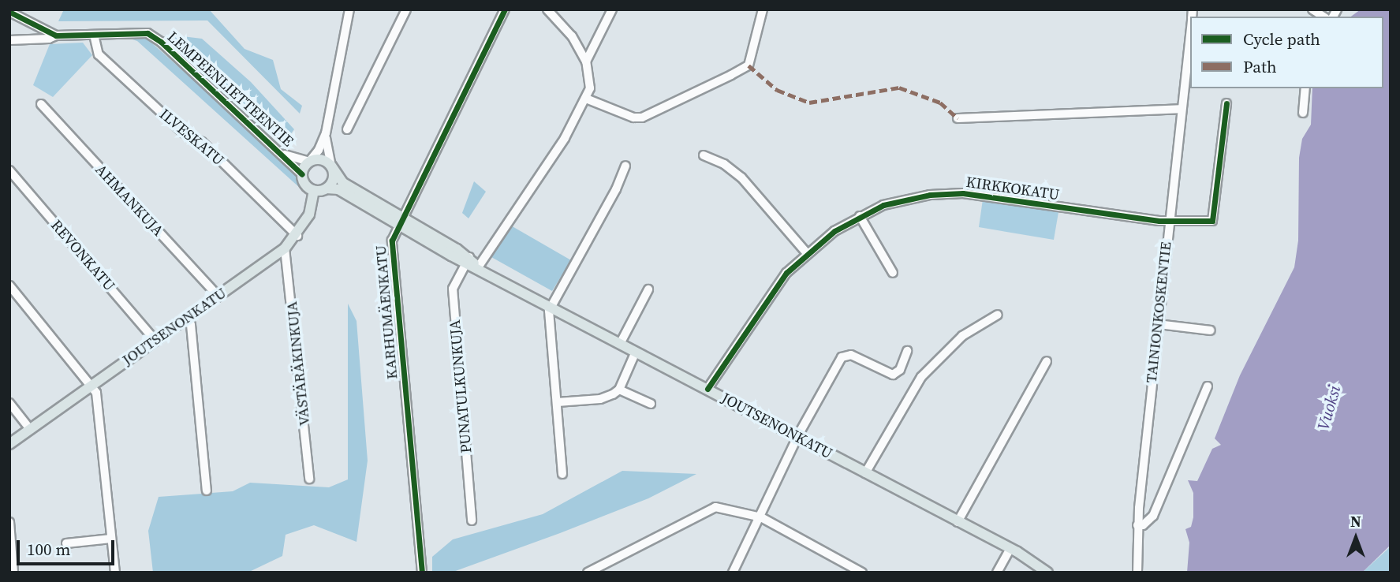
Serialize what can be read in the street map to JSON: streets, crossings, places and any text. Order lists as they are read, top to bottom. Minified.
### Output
{"streets":{"main road":["JOUTSENONKATU"],"street":["LEMPEENLIETTEENTIE","ILVESKATU","KIRKKOKATU","AHMANKUJA","REVONKATU","KARHUMÄENKATU","TAINIONKOSKENTIE","VÄSTÄRÄKINKUJA","PUNATULKUNKUJA"]},"crossings":[["LEMPEENLIETTEENTIE","ILVESKATU"],["LEMPEENLIETTEENTIE","JOUTSENONKATU"],["ILVESKATU","JOUTSENONKATU"],["KIRKKOKATU","TAINIONKOSKENTIE"],["KIRKKOKATU","JOUTSENONKATU"],["AHMANKUJA","JOUTSENONKATU"],["REVONKATU","JOUTSENONKATU"],["KARHUMÄENKATU","JOUTSENONKATU"],["JOUTSENONKATU","VÄSTÄRÄKINKUJA"],["JOUTSENONKATU","PUNATULKUNKUJA"]],"water":["Vuoksi"],"legend":["Cycle path","Path"],"scale_bar":"100 m","north":"top"}
